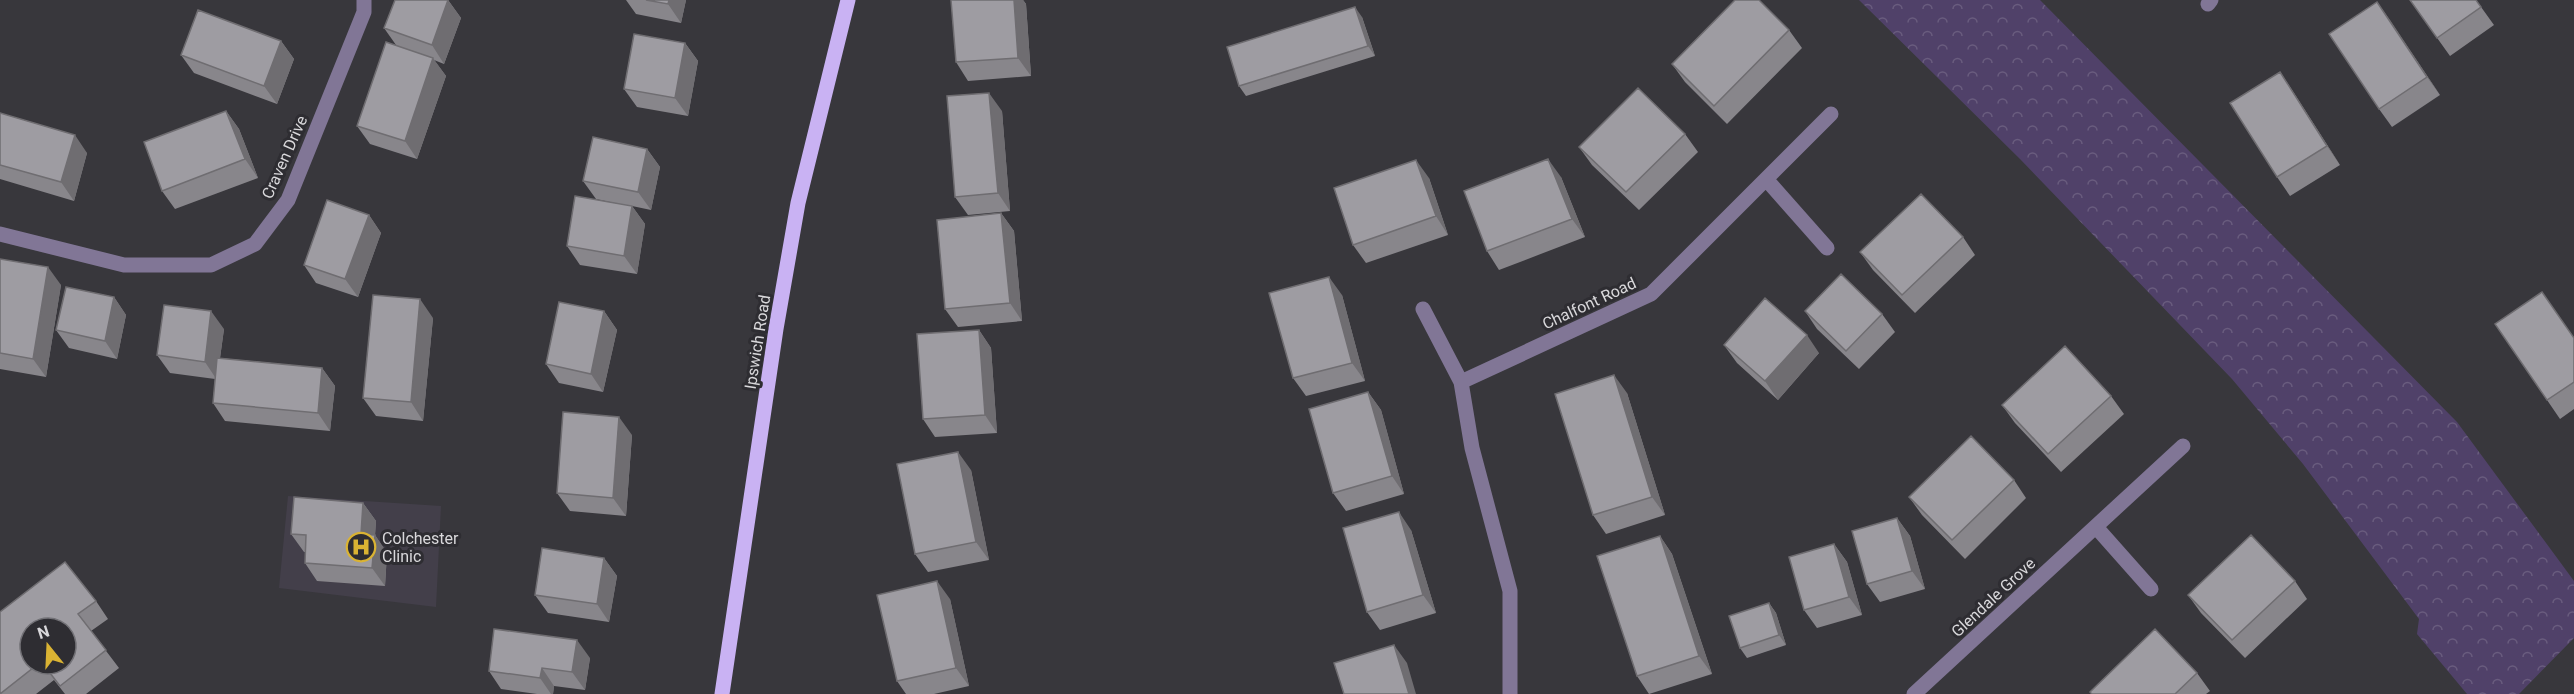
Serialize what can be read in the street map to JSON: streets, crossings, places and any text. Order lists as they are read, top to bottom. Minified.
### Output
{"streets":{"main road":["Ipswich Road"],"street":["Craven Drive","Chalfont Road","Glendale Grove"]},"places":{"hospital":["Colchester Clinic"]},"north":"top"}
